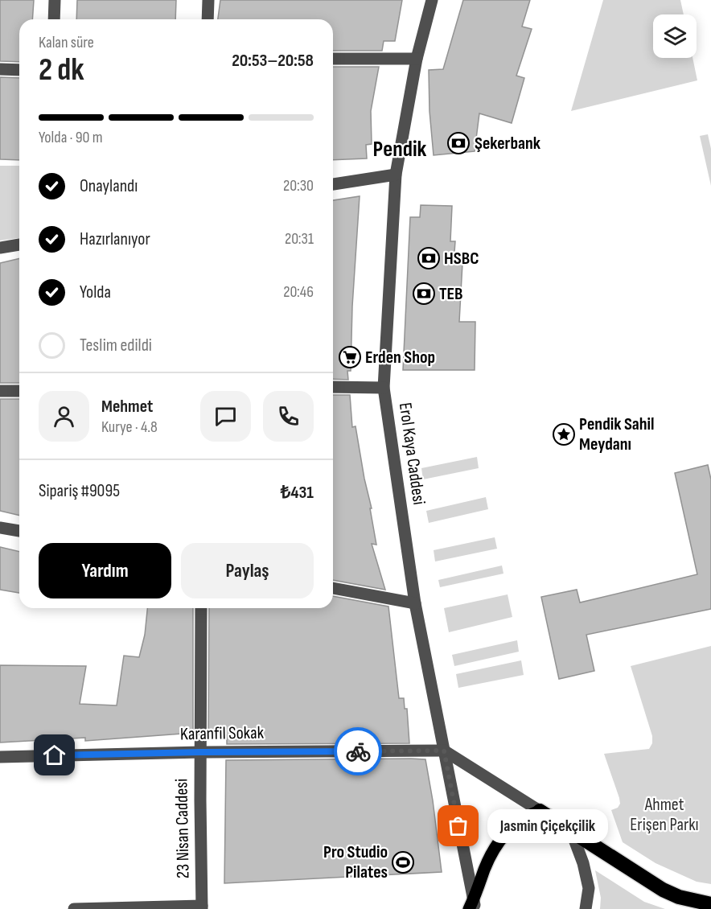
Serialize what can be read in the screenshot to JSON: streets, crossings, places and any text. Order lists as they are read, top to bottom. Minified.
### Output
{"streets":{"street":["Erol Kaya Caddesi","Karanfil Sokak","23 Nisan Caddesi"]},"crossings":[["Erol Kaya Caddesi","Karanfil Sokak"],["Karanfil Sokak","23 Nisan Caddesi"]],"districts":["Pendik"],"parks":["Ahmet Erişen Parkı"],"places":{"bank":["Şekerbank","HSBC","TEB"],"supermarket":["Erden Shop"],"place":["Pendik Sahil Meydanı"],"other":["Jasmin Çiçekçilik"],"sports":["Pro Studio Pilates"]},"page":{"heading":["2 dk","Kalan süre","20:53–20:58"],"panel":["Mehmet","Kurye · 4.8","Sipariş #9095","₺431"],"bar":"Yolda · 90 m","list":[["Onaylandı","20:30"],["Hazırlanıyor","20:31"],["Yolda","20:46"],"Teslim edildi"],"buttons":["Yardım","Paylaş"],"bubble":"Jasmin Çiçekçilik"}}
